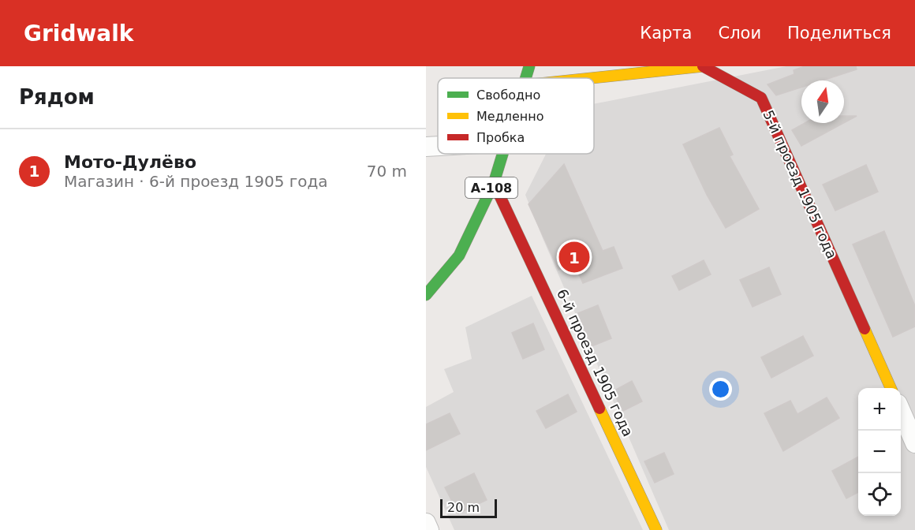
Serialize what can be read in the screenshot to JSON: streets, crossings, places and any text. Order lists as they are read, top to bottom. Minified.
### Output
{"streets":{"main road":["5-й проезд 1905 года","А-108","6-й проезд 1905 года"]},"crossings":[["А-108","6-й проезд 1905 года"]],"legend":["Свободно","Медленно","Пробка"],"scale_bar":"20 m","north":"top","page":{"header":"Gridwalk","nav":["Карта","Слои","Поделиться"],"heading":"Рядом","list":[{"mark":"1","name":"Мото-Дулёво","note":"Магазин · 6-й проезд 1905 года","value":"70 m"}],"pins":"1","map_buttons":["+","−"],"scale":"20 m"}}
